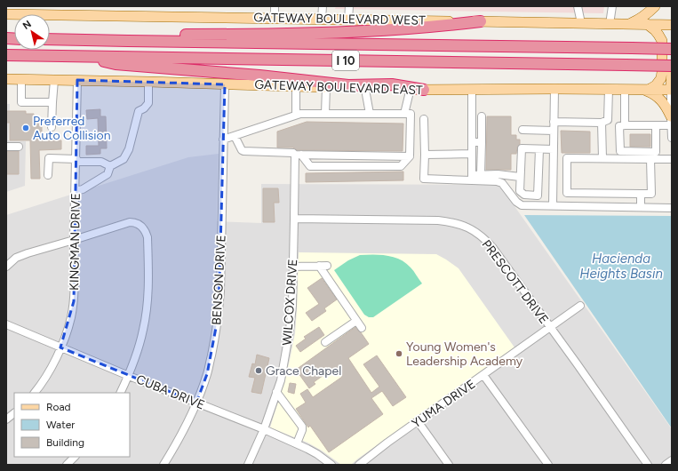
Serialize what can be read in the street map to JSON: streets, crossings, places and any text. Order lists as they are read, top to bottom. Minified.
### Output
{"streets":{"highway":["I 10"],"main road":["GATEWAY BOULEVARD WEST","GATEWAY BOULEVARD EAST"],"street":["KINGMAN DRIVE","BENSON DRIVE","PRESCOTT DRIVE","WILCOX DRIVE","CUBA DRIVE","YUMA DRIVE"]},"crossings":[["GATEWAY BOULEVARD EAST","KINGMAN DRIVE"],["GATEWAY BOULEVARD EAST","BENSON DRIVE"],["KINGMAN DRIVE","CUBA DRIVE"],["BENSON DRIVE","CUBA DRIVE"],["PRESCOTT DRIVE","WILCOX DRIVE"],["PRESCOTT DRIVE","YUMA DRIVE"],["WILCOX DRIVE","CUBA DRIVE"]],"water":["Hacienda Heights Basin"],"places":["Preferred Auto Collision","Young Women's Leadership Academy","Grace Chapel"],"legend":["Road","Water","Building"],"north":"top left"}
